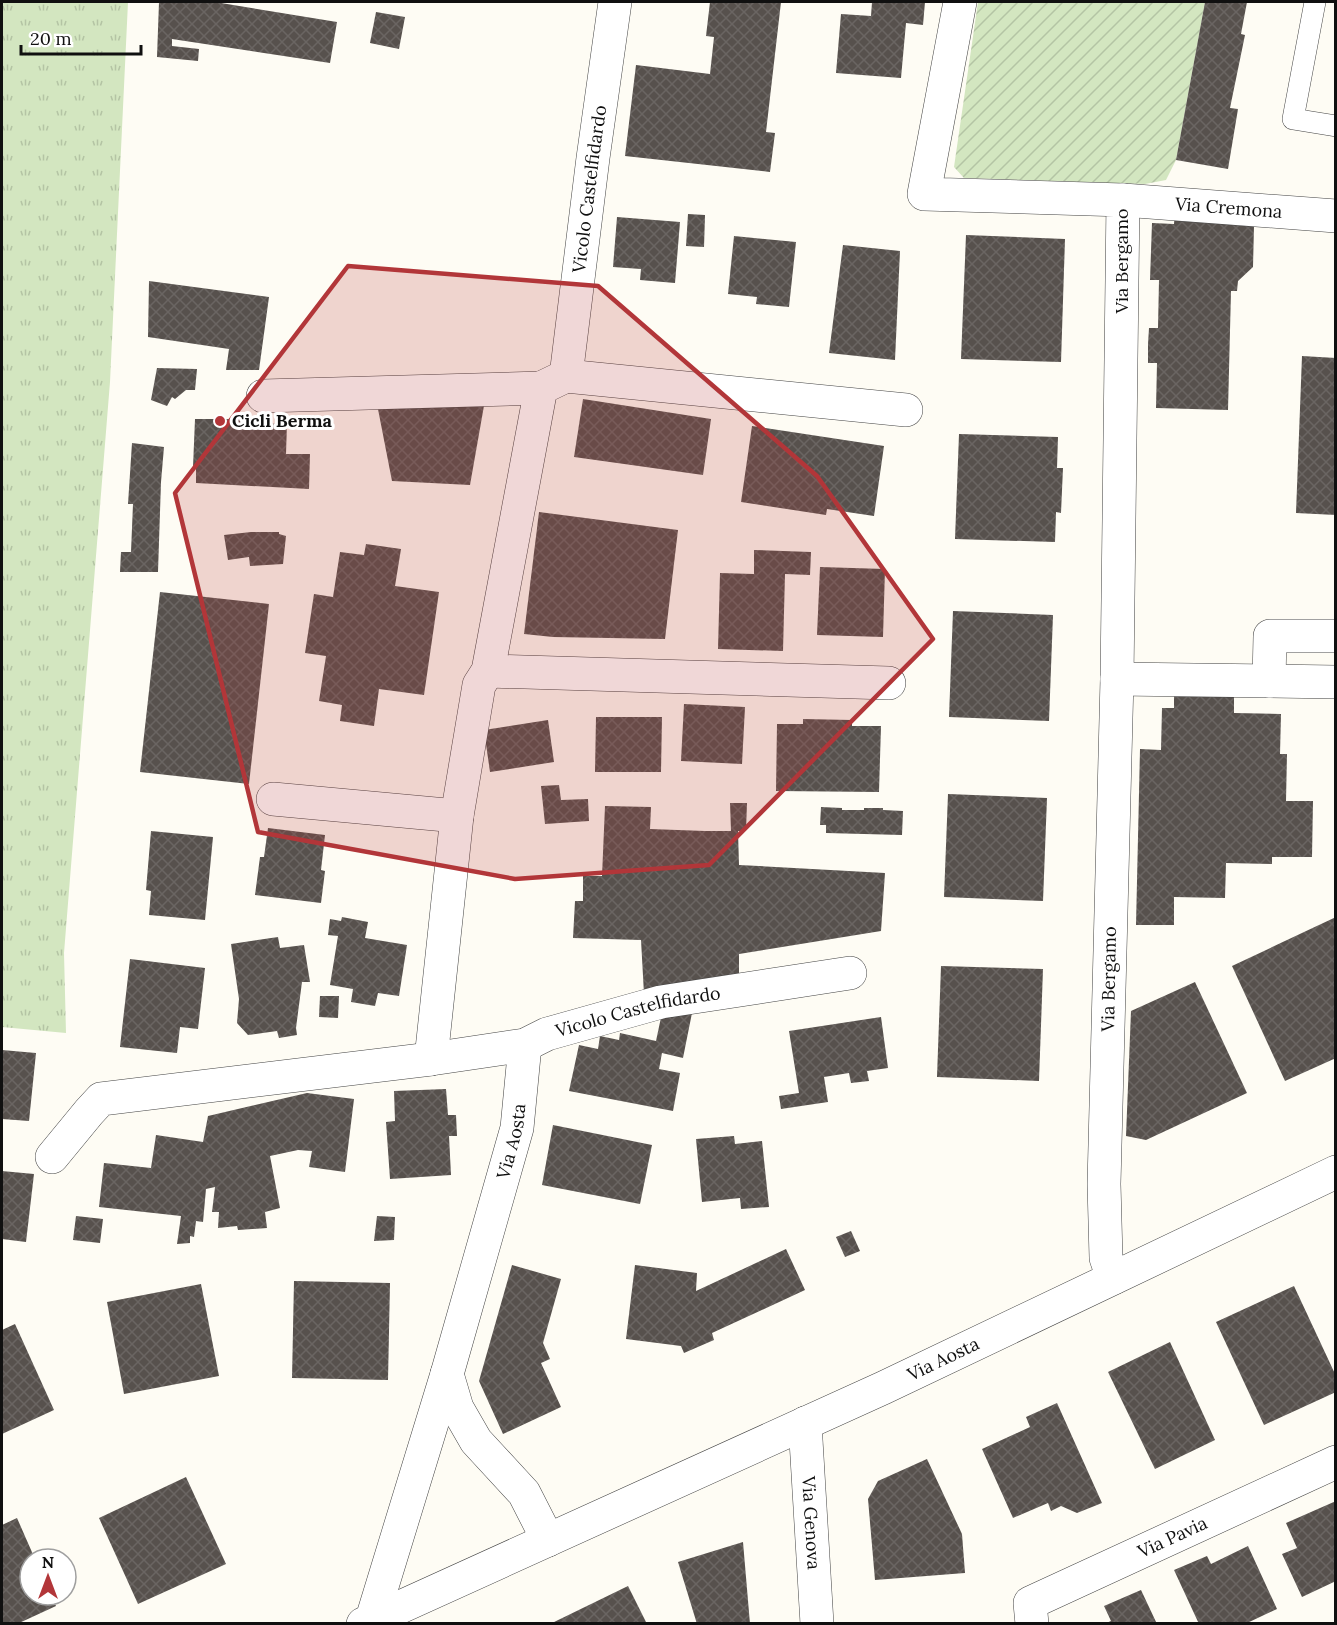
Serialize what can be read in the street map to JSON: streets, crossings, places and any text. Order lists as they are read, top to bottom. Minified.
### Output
{"streets":{"street":["Vicolo Castelfidardo","Via Cremona","Via Bergamo","Via Aosta","Via Genova","Via Pavia"]},"crossings":[["Vicolo Castelfidardo","Via Aosta"],["Via Cremona","Via Bergamo"],["Via Bergamo","Via Aosta"],["Via Aosta","Via Genova"]],"places":["Cicli Berma"],"scale_bar":"20 m","north":"top"}
